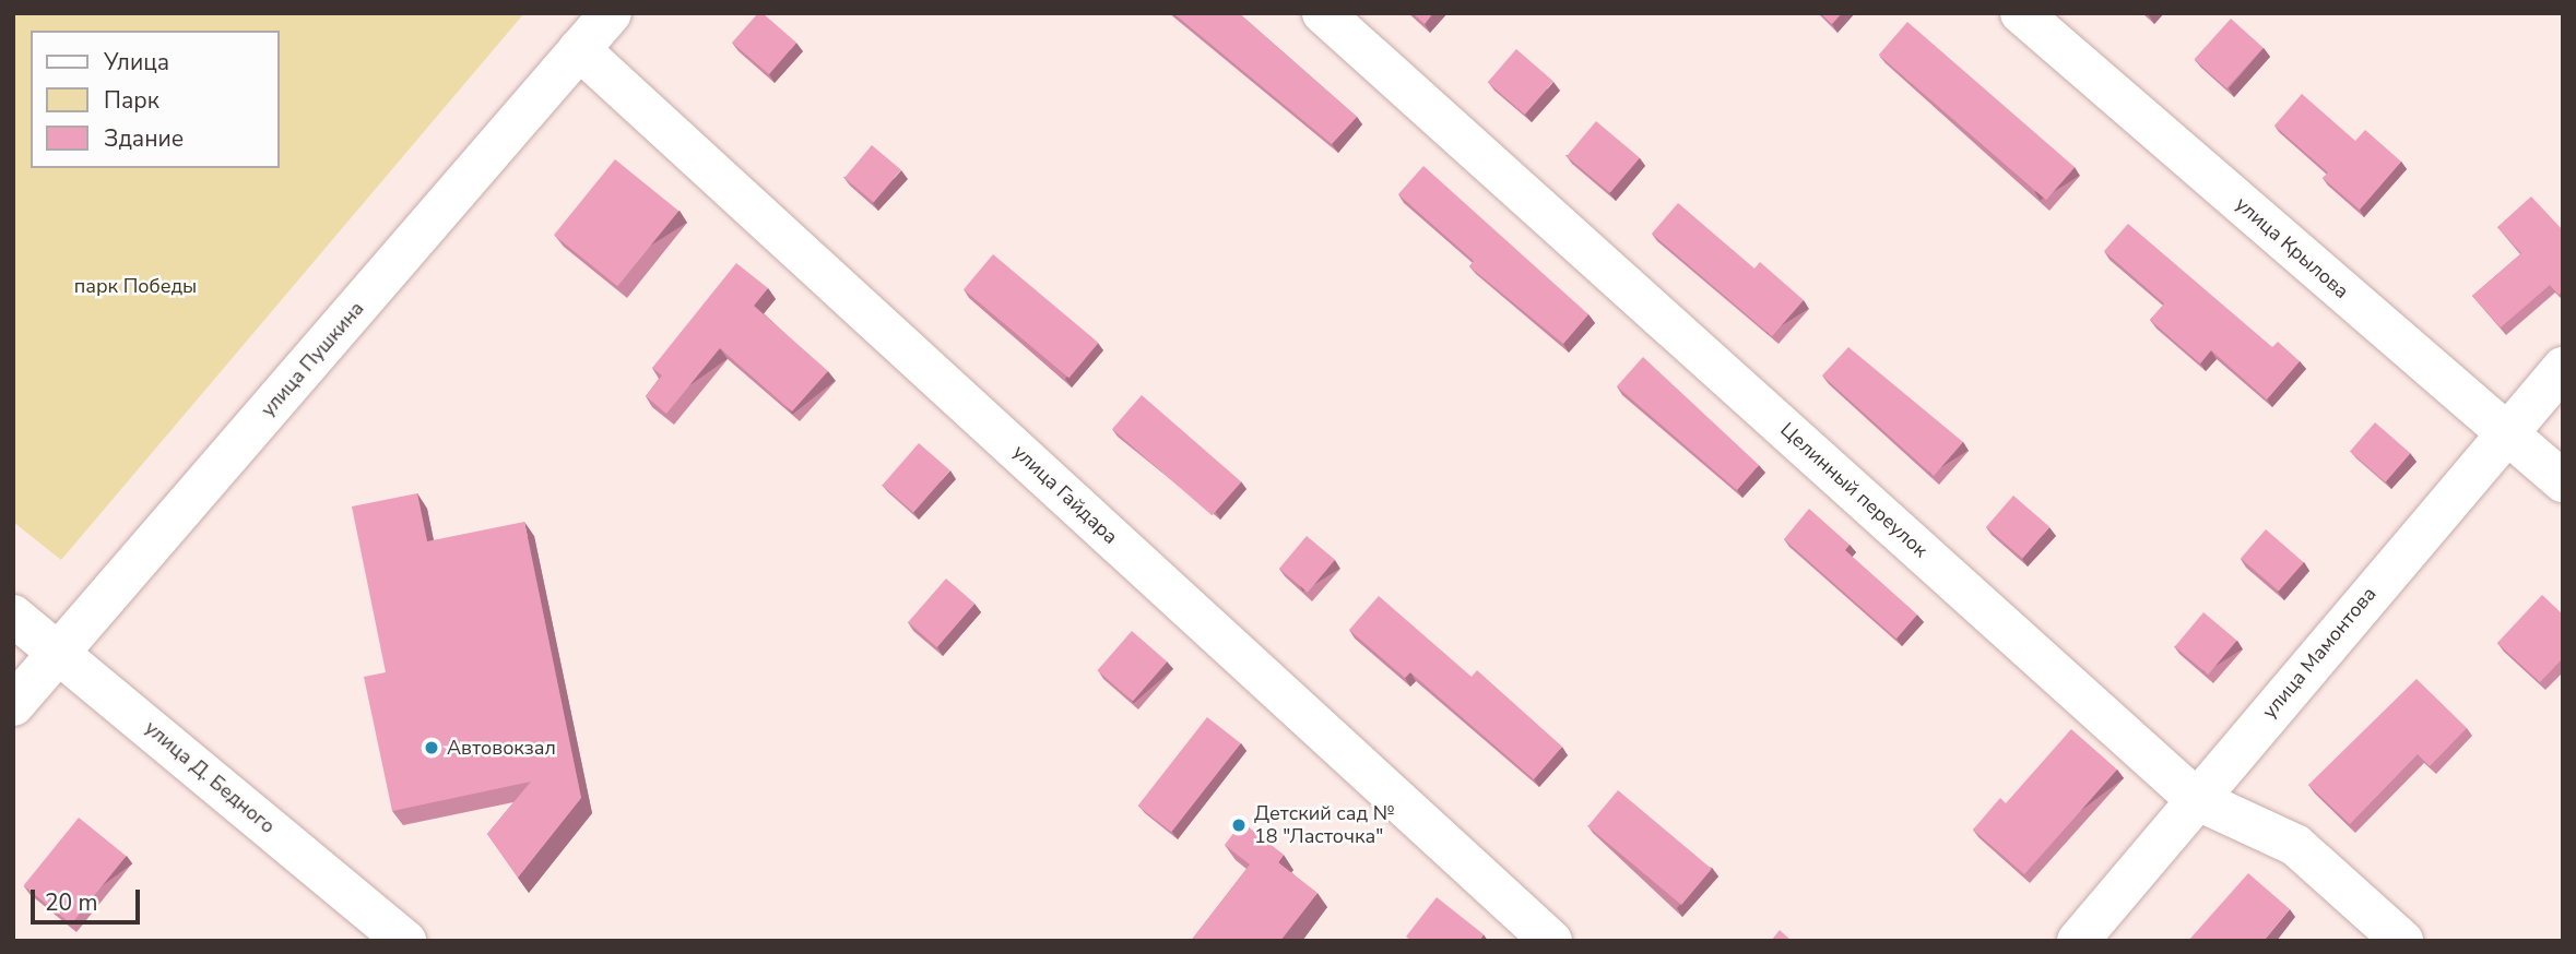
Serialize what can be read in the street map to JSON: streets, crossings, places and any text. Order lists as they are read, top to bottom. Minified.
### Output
{"streets":{"street":["улица Крылова","улица Пушкина","Целинный переулок","улица Гайдара","улица Мамонтова","улица Д. Бедного"]},"crossings":[["улица Крылова","улица Мамонтова"],["улица Пушкина","улица Гайдара"],["улица Пушкина","улица Д. Бедного"],["Целинный переулок","улица Мамонтова"]],"parks":["парк Победы"],"places":["Автовокзал","Детский сад № 18 \"Ласточка\""],"legend":["Улица","Парк","Здание"],"scale_bar":"20 m"}
